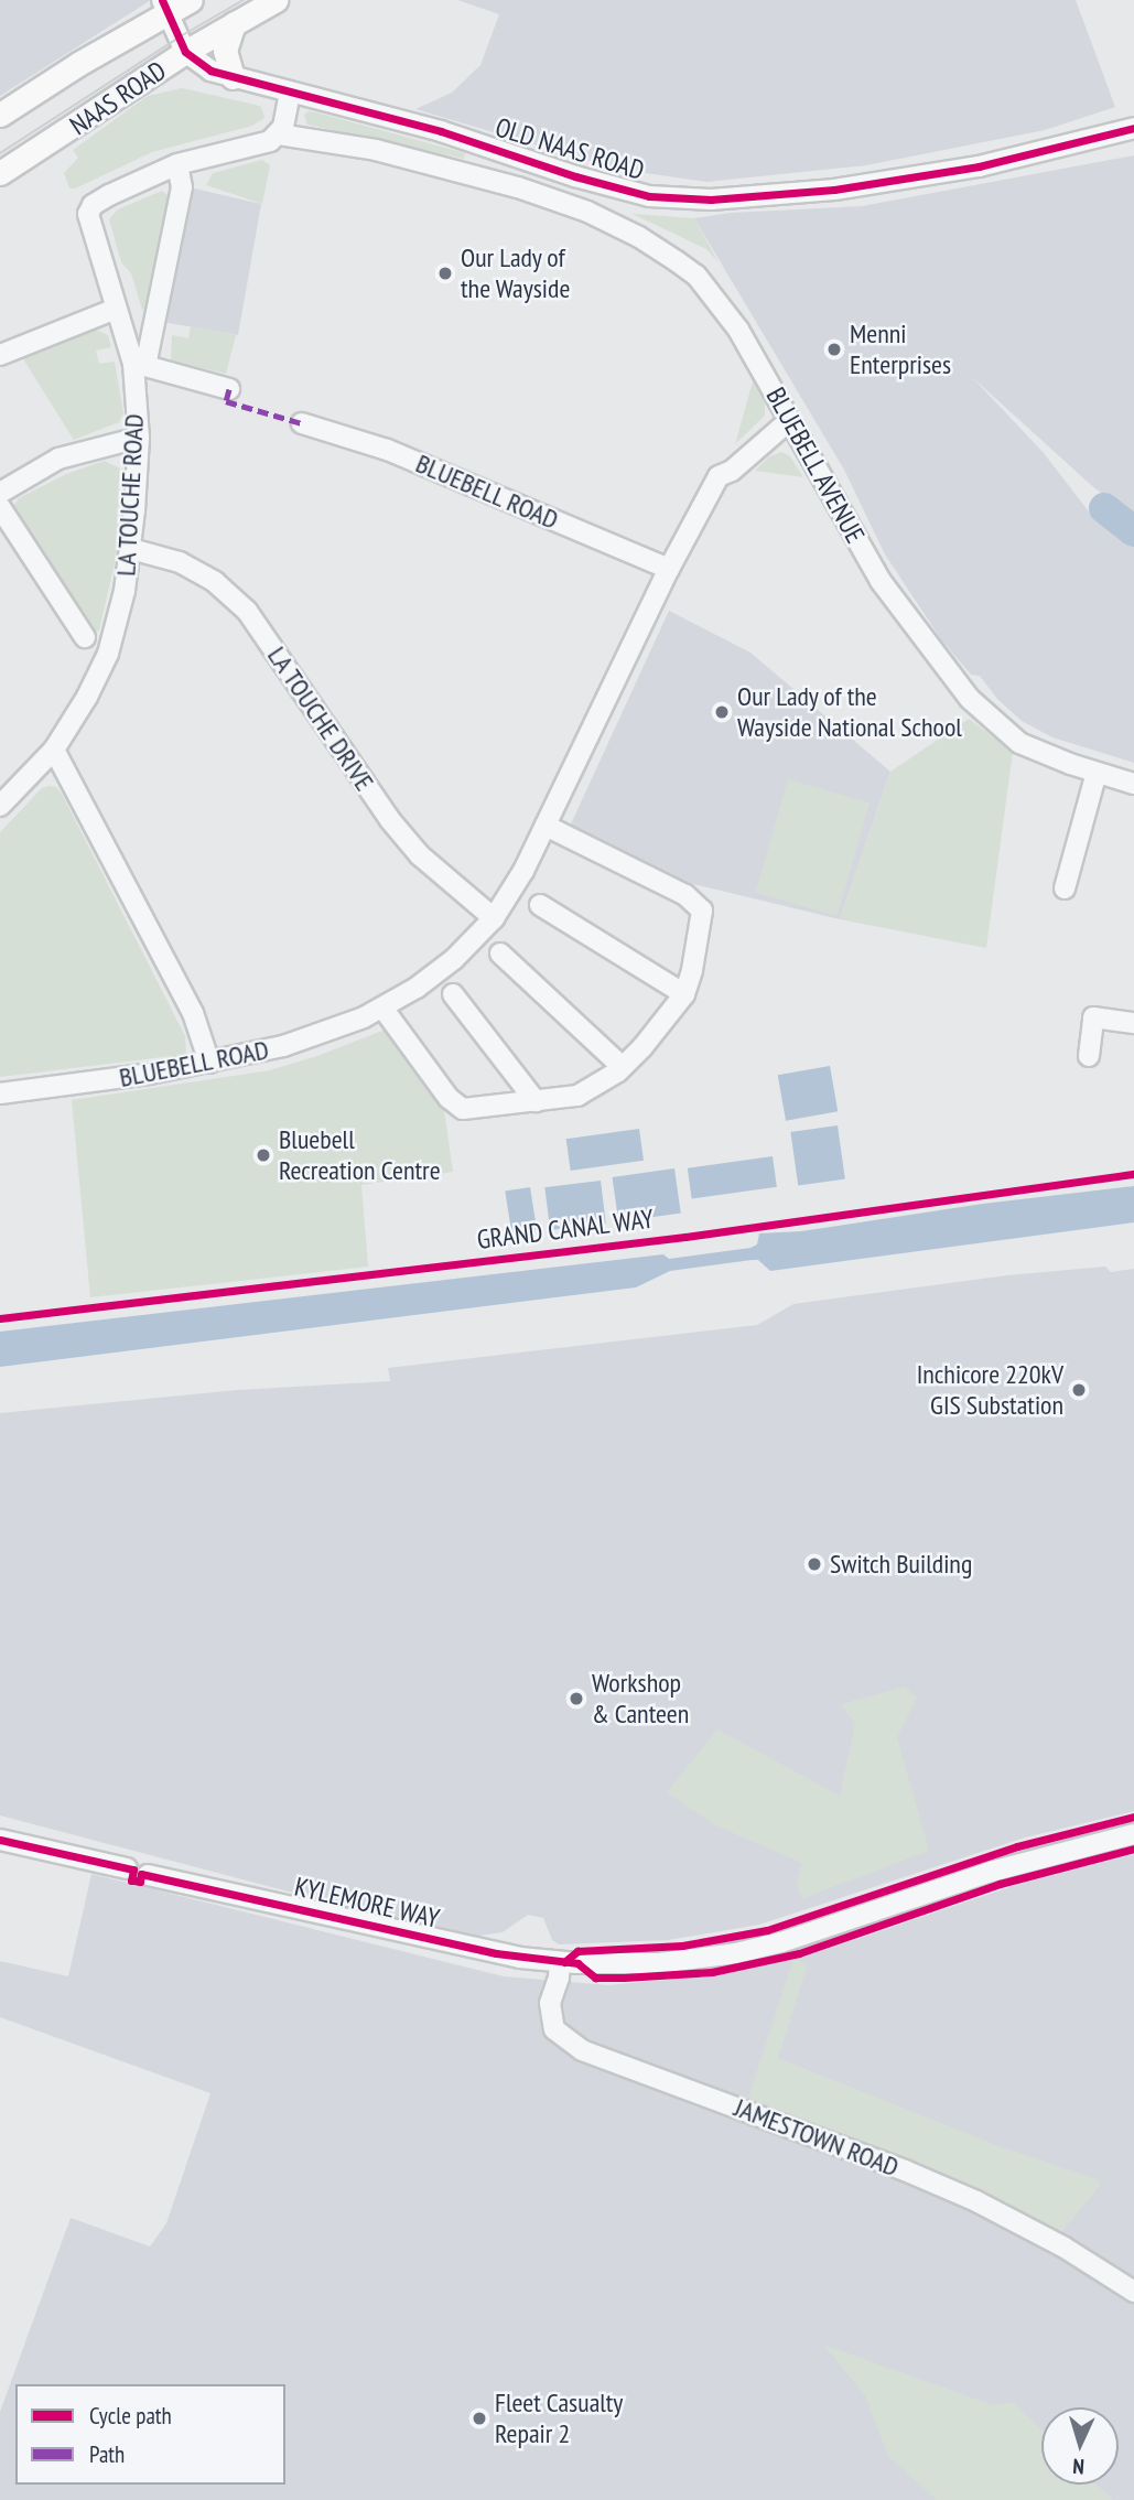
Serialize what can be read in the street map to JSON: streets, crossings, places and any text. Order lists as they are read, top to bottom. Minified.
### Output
{"streets":{"main road":["NAAS ROAD"],"street":["OLD NAAS ROAD","BLUEBELL AVENUE","BLUEBELL ROAD","LA TOUCHE ROAD","LA TOUCHE DRIVE","KYLEMORE WAY","JAMESTOWN ROAD"],"cycle path":["GRAND CANAL WAY"]},"crossings":[["NAAS ROAD","OLD NAAS ROAD"],["BLUEBELL AVENUE","BLUEBELL ROAD"],["BLUEBELL AVENUE","LA TOUCHE ROAD"],["BLUEBELL ROAD","LA TOUCHE DRIVE"],["LA TOUCHE ROAD","LA TOUCHE DRIVE"],["KYLEMORE WAY","JAMESTOWN ROAD"]],"places":["Our Lady of the Wayside","Menni Enterprises","Our Lady of the Wayside National School","Bluebell Recreation Centre","Inchicore 220kV GIS Substation","Switch Building","Workshop & Canteen","Fleet Casualty Repair 2"],"legend":["Cycle path","Path"],"north":"bottom"}
